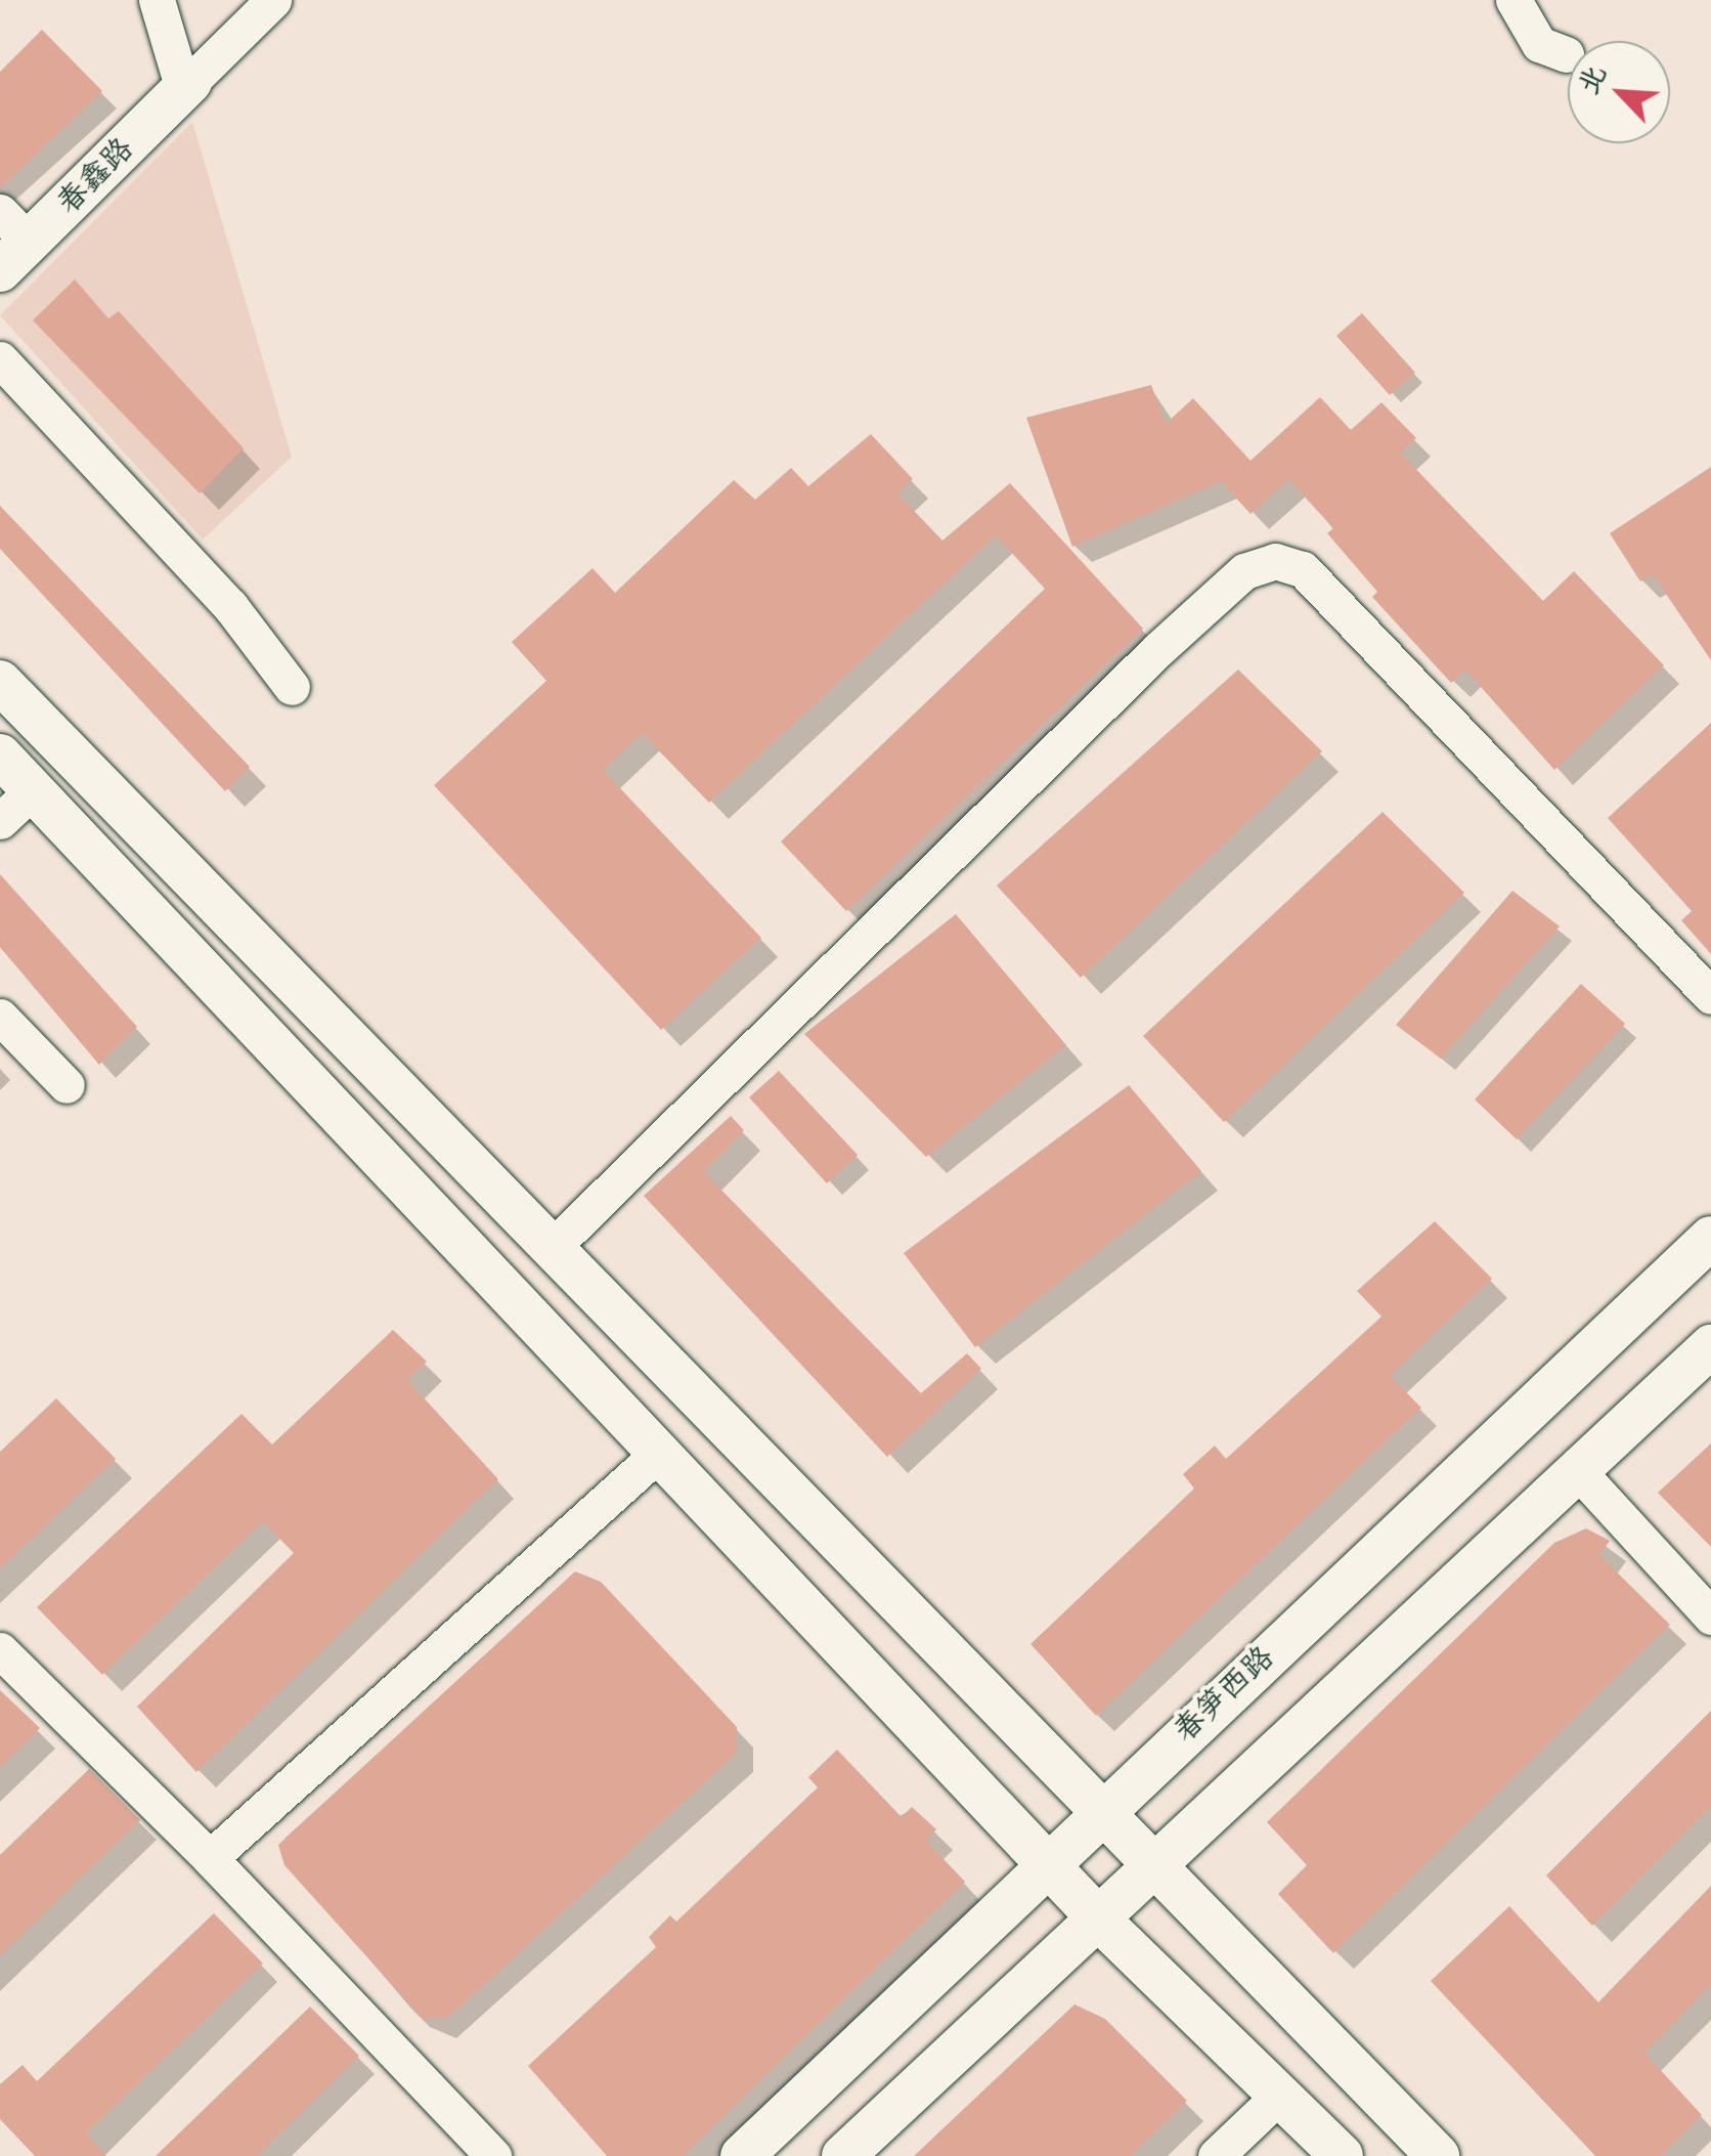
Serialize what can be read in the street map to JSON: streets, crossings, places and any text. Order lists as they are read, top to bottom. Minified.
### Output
{"streets":{"main road":["春鑫路","春笋西路"]},"north":"top left"}
